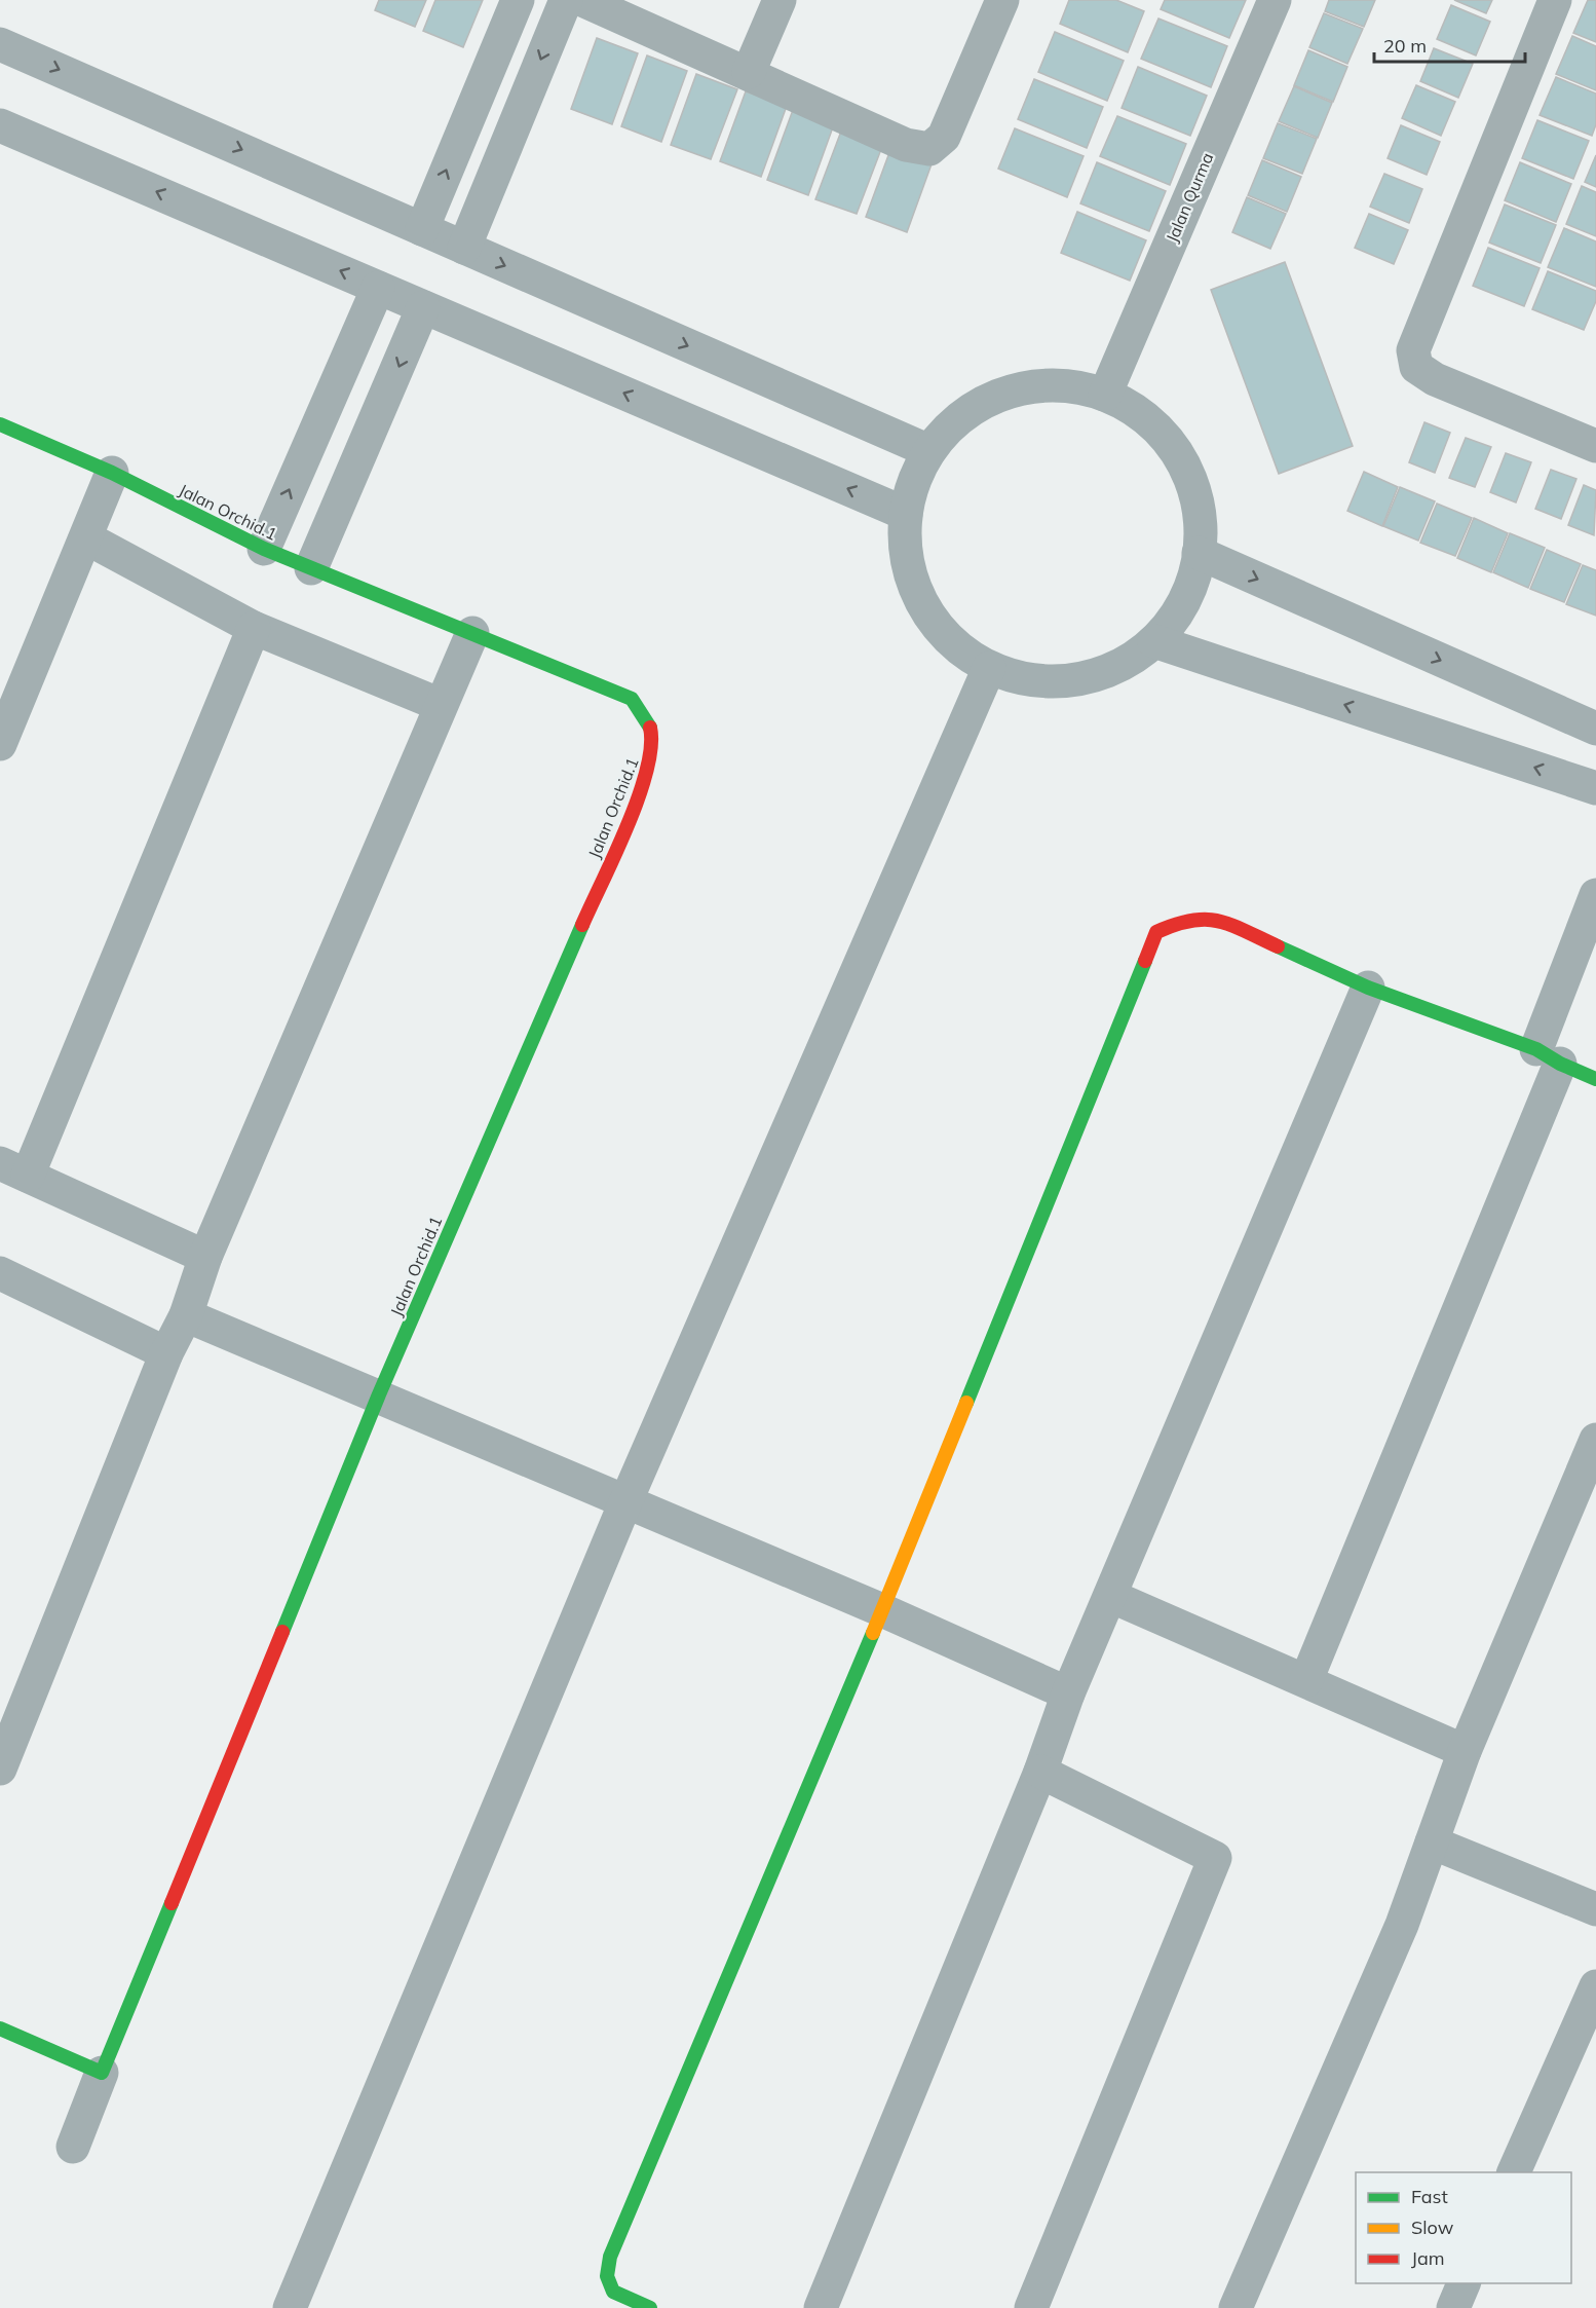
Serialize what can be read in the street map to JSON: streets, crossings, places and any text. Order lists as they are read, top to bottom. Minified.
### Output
{"streets":{"street":["Jalan Qurma","Jalan Orchid.1"]},"legend":["Fast","Slow","Jam"],"scale_bar":"20 m"}
